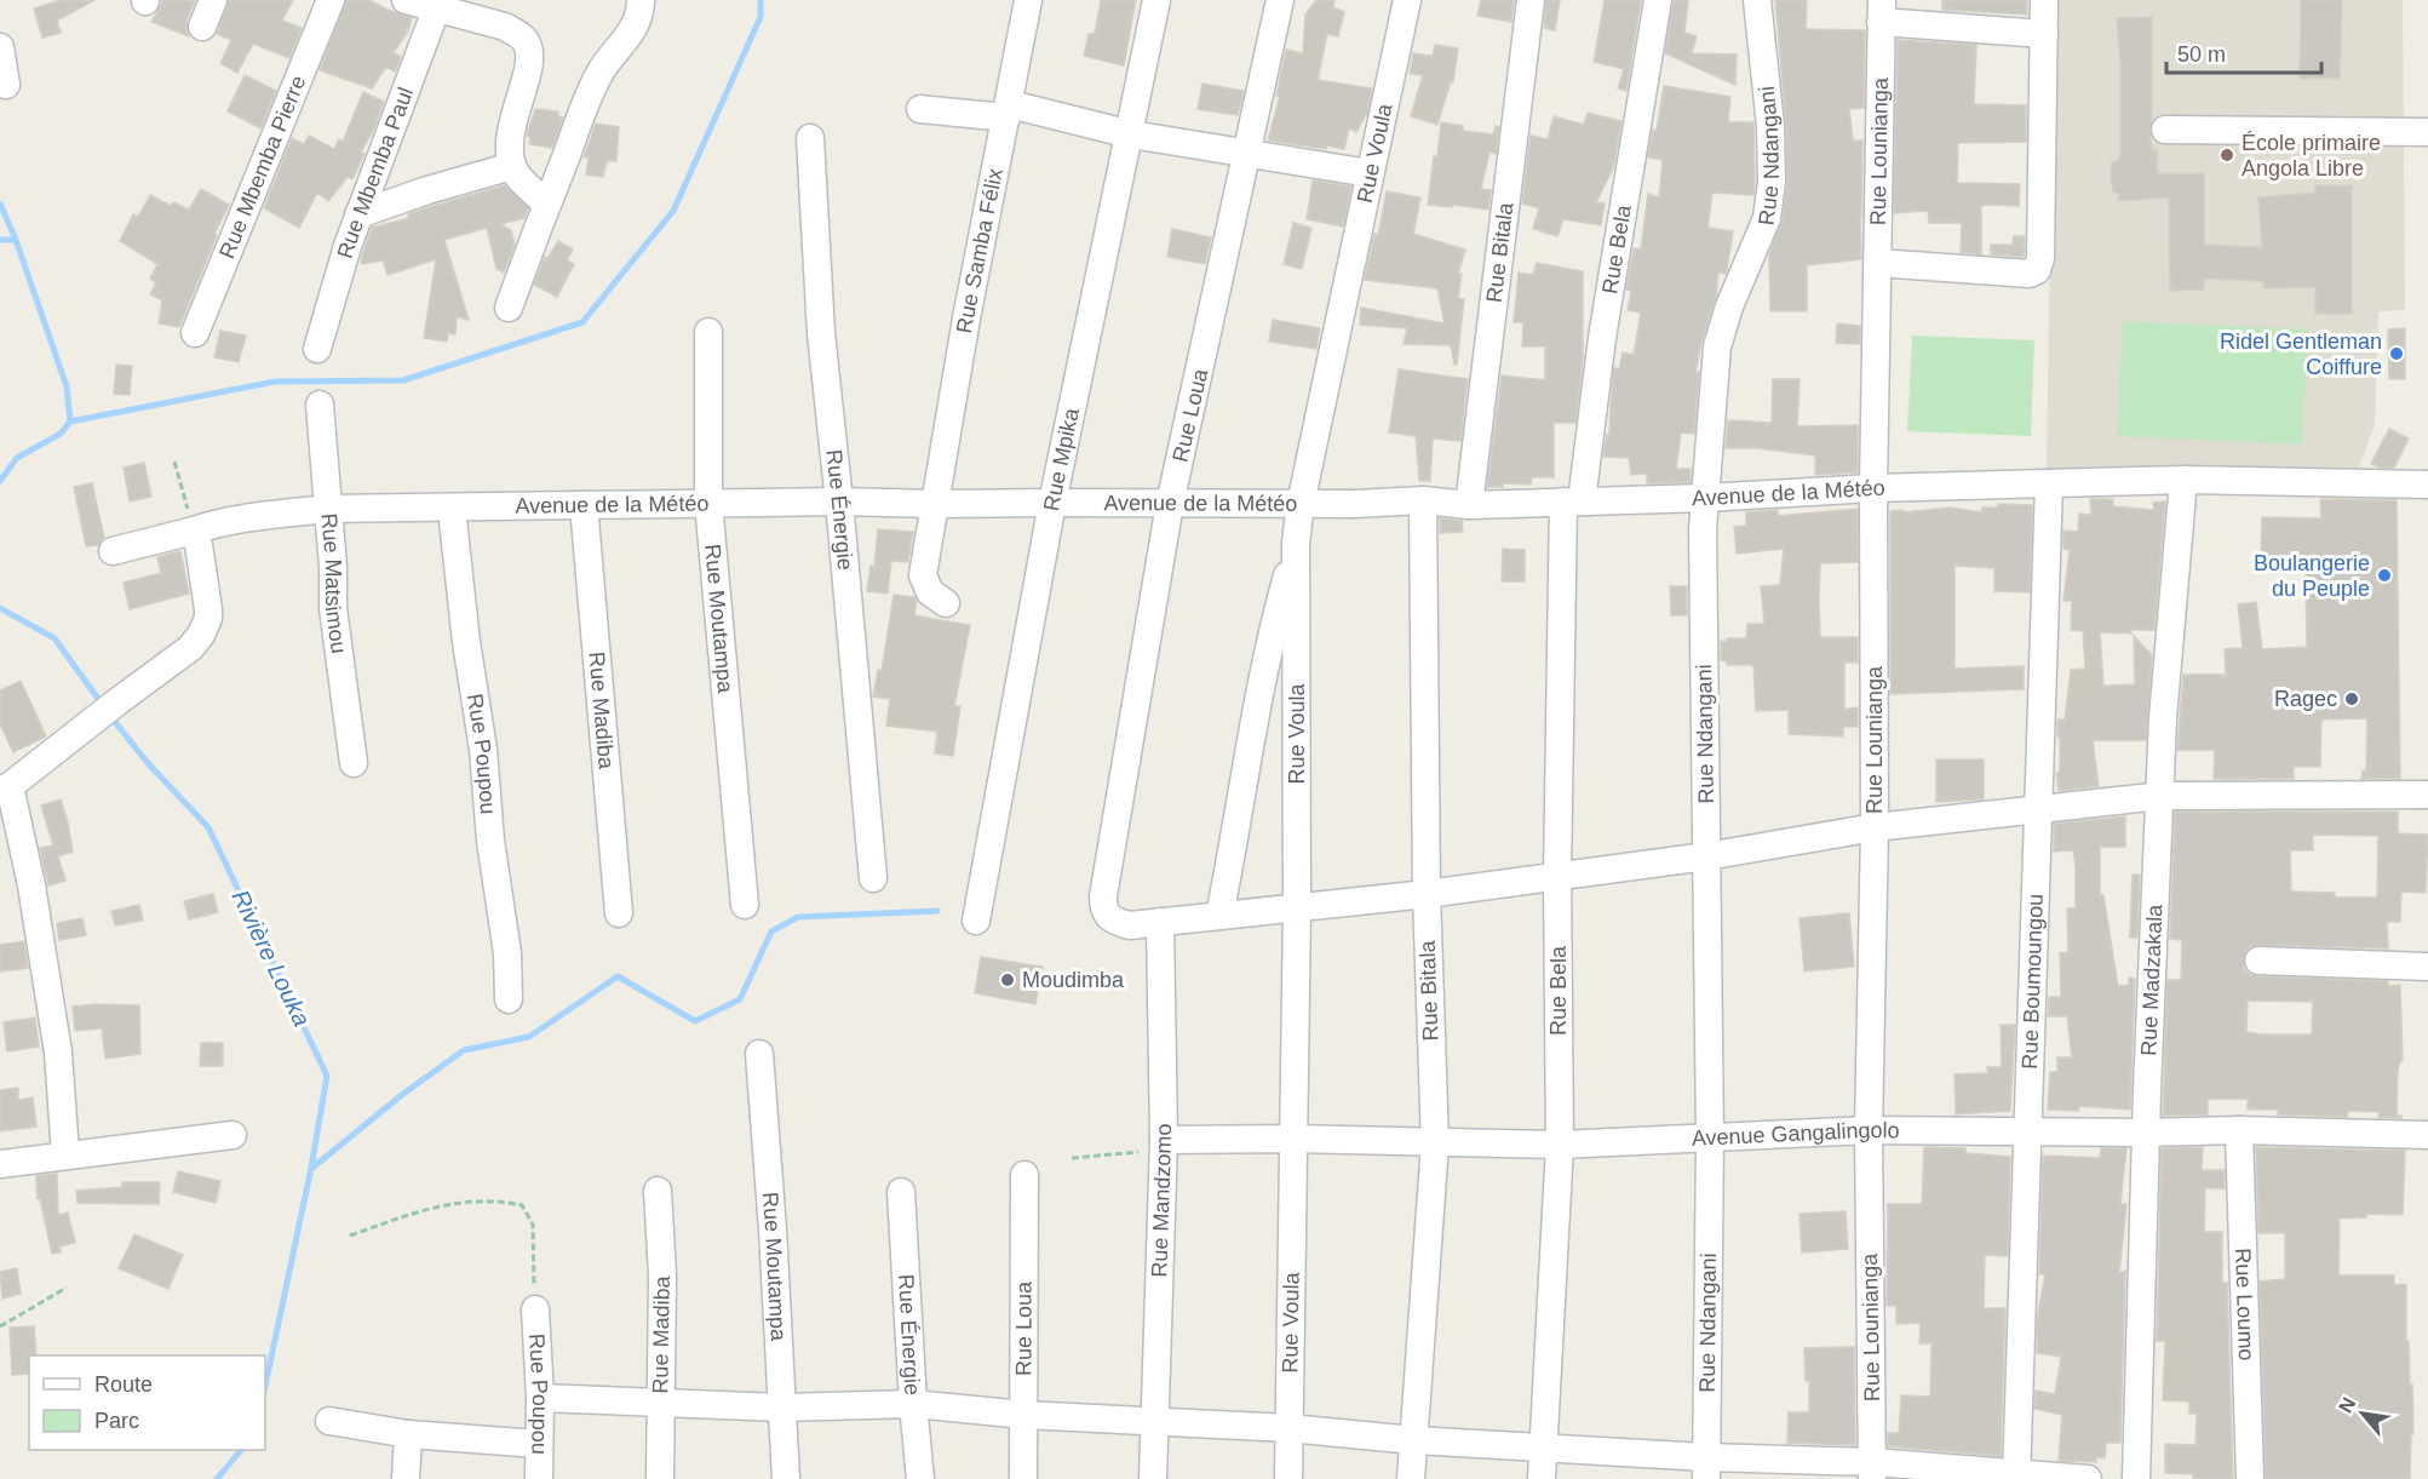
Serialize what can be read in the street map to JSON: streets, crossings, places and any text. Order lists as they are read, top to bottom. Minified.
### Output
{"streets":{"street":["Rue Lounianga","Rue Voula","Rue Ndangani","Rue Mbemba Pierre","Rue Mbemba Paul","Rue Bela","Rue Samba Félix","Rue Bitala","Rue Loua","Rue Mpika","Avenue de la Météo","Rue Énergie","Rue Matsimou","Rue Moutampa","Rue Madiba","Rue Poupou","Rue Madzakala","Rue Boumoungou","Avenue Gangalingolo","Rue Mandzomo","Rue Loumo"]},"crossings":[["Rue Lounianga","Avenue de la Météo"],["Rue Lounianga","Avenue Gangalingolo"],["Rue Voula","Avenue de la Météo"],["Rue Voula","Avenue Gangalingolo"],["Rue Ndangani","Avenue de la Météo"],["Rue Ndangani","Avenue Gangalingolo"],["Rue Bela","Avenue de la Météo"],["Rue Bela","Avenue Gangalingolo"],["Rue Samba Félix","Avenue de la Météo"],["Rue Bitala","Avenue de la Météo"],["Rue Bitala","Avenue Gangalingolo"],["Rue Loua","Avenue de la Météo"],["Rue Loua","Rue Mandzomo"],["Rue Mpika","Avenue de la Météo"],["Avenue de la Météo","Rue Énergie"],["Avenue de la Météo","Rue Matsimou"],["Avenue de la Météo","Rue Moutampa"],["Avenue de la Météo","Rue Madiba"],["Avenue de la Météo","Rue Poupou"],["Avenue de la Météo","Rue Madzakala"],["Avenue de la Météo","Rue Boumoungou"],["Rue Madzakala","Avenue Gangalingolo"],["Rue Boumoungou","Avenue Gangalingolo"],["Avenue Gangalingolo","Rue Mandzomo"],["Avenue Gangalingolo","Rue Loumo"]],"water":["Rivière Louka"],"places":["École primaire Angola Libre","Ridel Gentleman Coiffure","Boulangerie du Peuple","Ragec","Moudimba"],"legend":["Route","Parc"],"scale_bar":"50 m","north":"top left"}
